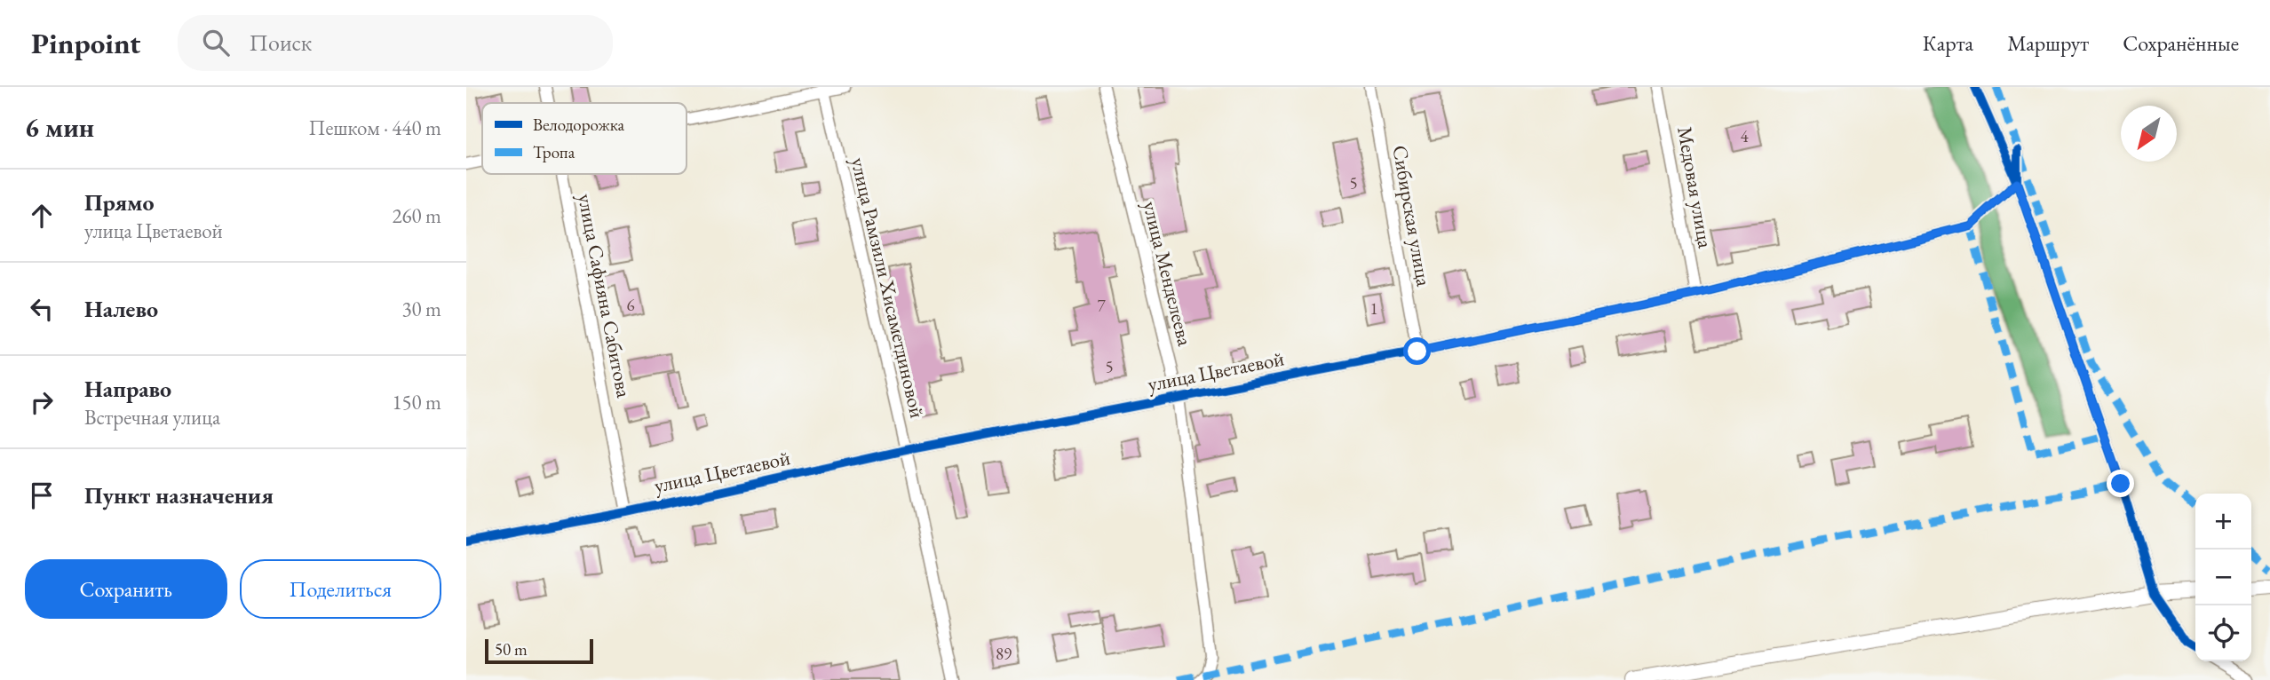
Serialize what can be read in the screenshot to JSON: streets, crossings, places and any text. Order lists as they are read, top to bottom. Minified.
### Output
{"streets":{"street":["Медовая улица","Сибирская улица","улица Менделеева","улица Рамзили Хисаметдиновой","улица Сафияна Сабитова","улица Цветаевой"]},"crossings":[["Медовая улица","улица Цветаевой"],["Сибирская улица","улица Цветаевой"],["улица Менделеева","улица Цветаевой"],["улица Рамзили Хисаметдиновой","улица Цветаевой"],["улица Сафияна Сабитова","улица Цветаевой"]],"house_numbers":["4","5","6","7","1","5","89"],"legend":["Велодорожка","Тропа"],"scale_bar":"50 m","north":"bottom left","page":{"header":"Pinpoint","search":"Поиск","nav":["Карта","Маршрут","Сохранённые"],"heading":["6 мин","Пешком · 440 m"],"list":[["Прямо","улица Цветаевой","260 m"],["Налево","30 m"],["Направо","Встречная улица","150 m"],"Пункт назначения"],"map_buttons":["+","−"],"buttons":["Сохранить","Поделиться"],"scale":"50 m"}}
